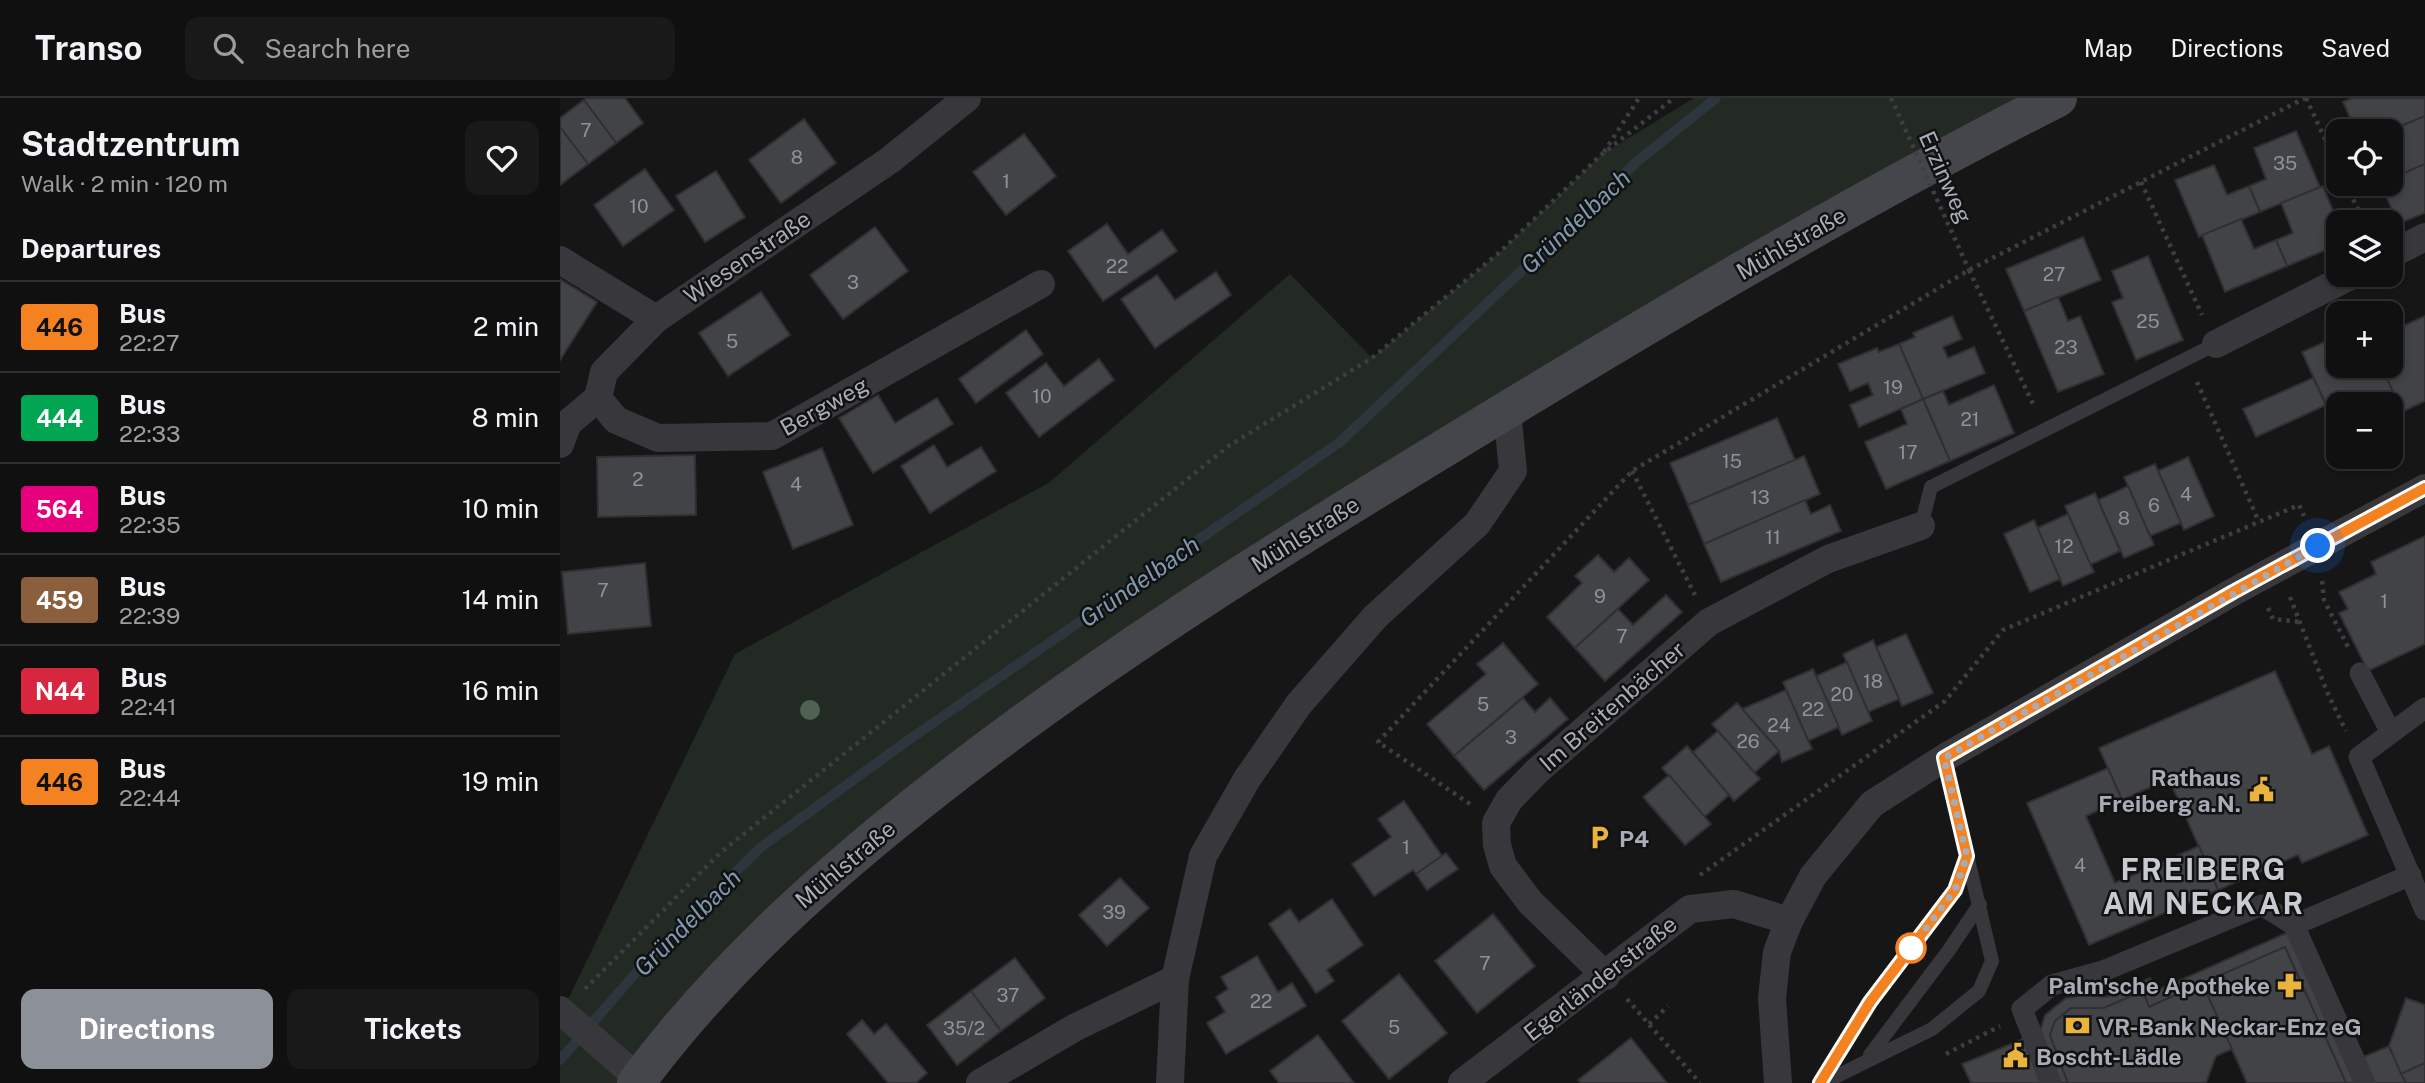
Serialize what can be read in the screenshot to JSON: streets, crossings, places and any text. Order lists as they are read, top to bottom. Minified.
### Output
{"streets":{"main road":["Mühlstraße"],"street":["Wiesenstraße","Bergweg","Im Breitenbächer","Egerländerstraße"],"path":["Erzinweg"]},"crossings":[["Wiesenstraße","Bergweg"]],"districts":["FREIBERG AM NECKAR"],"water":["Gründelbach"],"places":{"public building":["Rathaus Freiberg a.N.","Boscht-Lädle"],"parking":["P4"],"pharmacy":["Palm'sche Apotheke"],"bank":["VR-Bank Neckar-Enz eG"]},"lines":["bus line 446"],"house_numbers":["7","8","35","1","10","22","27","3","25","5","23","19","10","21","17","15","2","4","4","13","6","8","11","12","7","9","1","7","18","20","5","22","24","3","26","1","4","39","7","37","22","5","35/2"],"page":{"header":"Transo","search":"Search here","nav":["Map","Directions","Saved"],"heading":[["Stadtzentrum","Walk · 2 min · 120 m"],"Departures"],"map_buttons":["+","−"],"list":[{"mark":"446","name":"Bus","note":"22:27","value":"2 min"},{"mark":"444","name":"Bus","note":"22:33","value":"8 min"},{"mark":"564","name":"Bus","note":"22:35","value":"10 min"},{"mark":"459","name":"Bus","note":"22:39","value":"14 min"},{"mark":"N44","name":"Bus","note":"22:41","value":"16 min"},{"mark":"446","name":"Bus","note":"22:44","value":"19 min"}],"buttons":["Directions","Tickets"]}}
